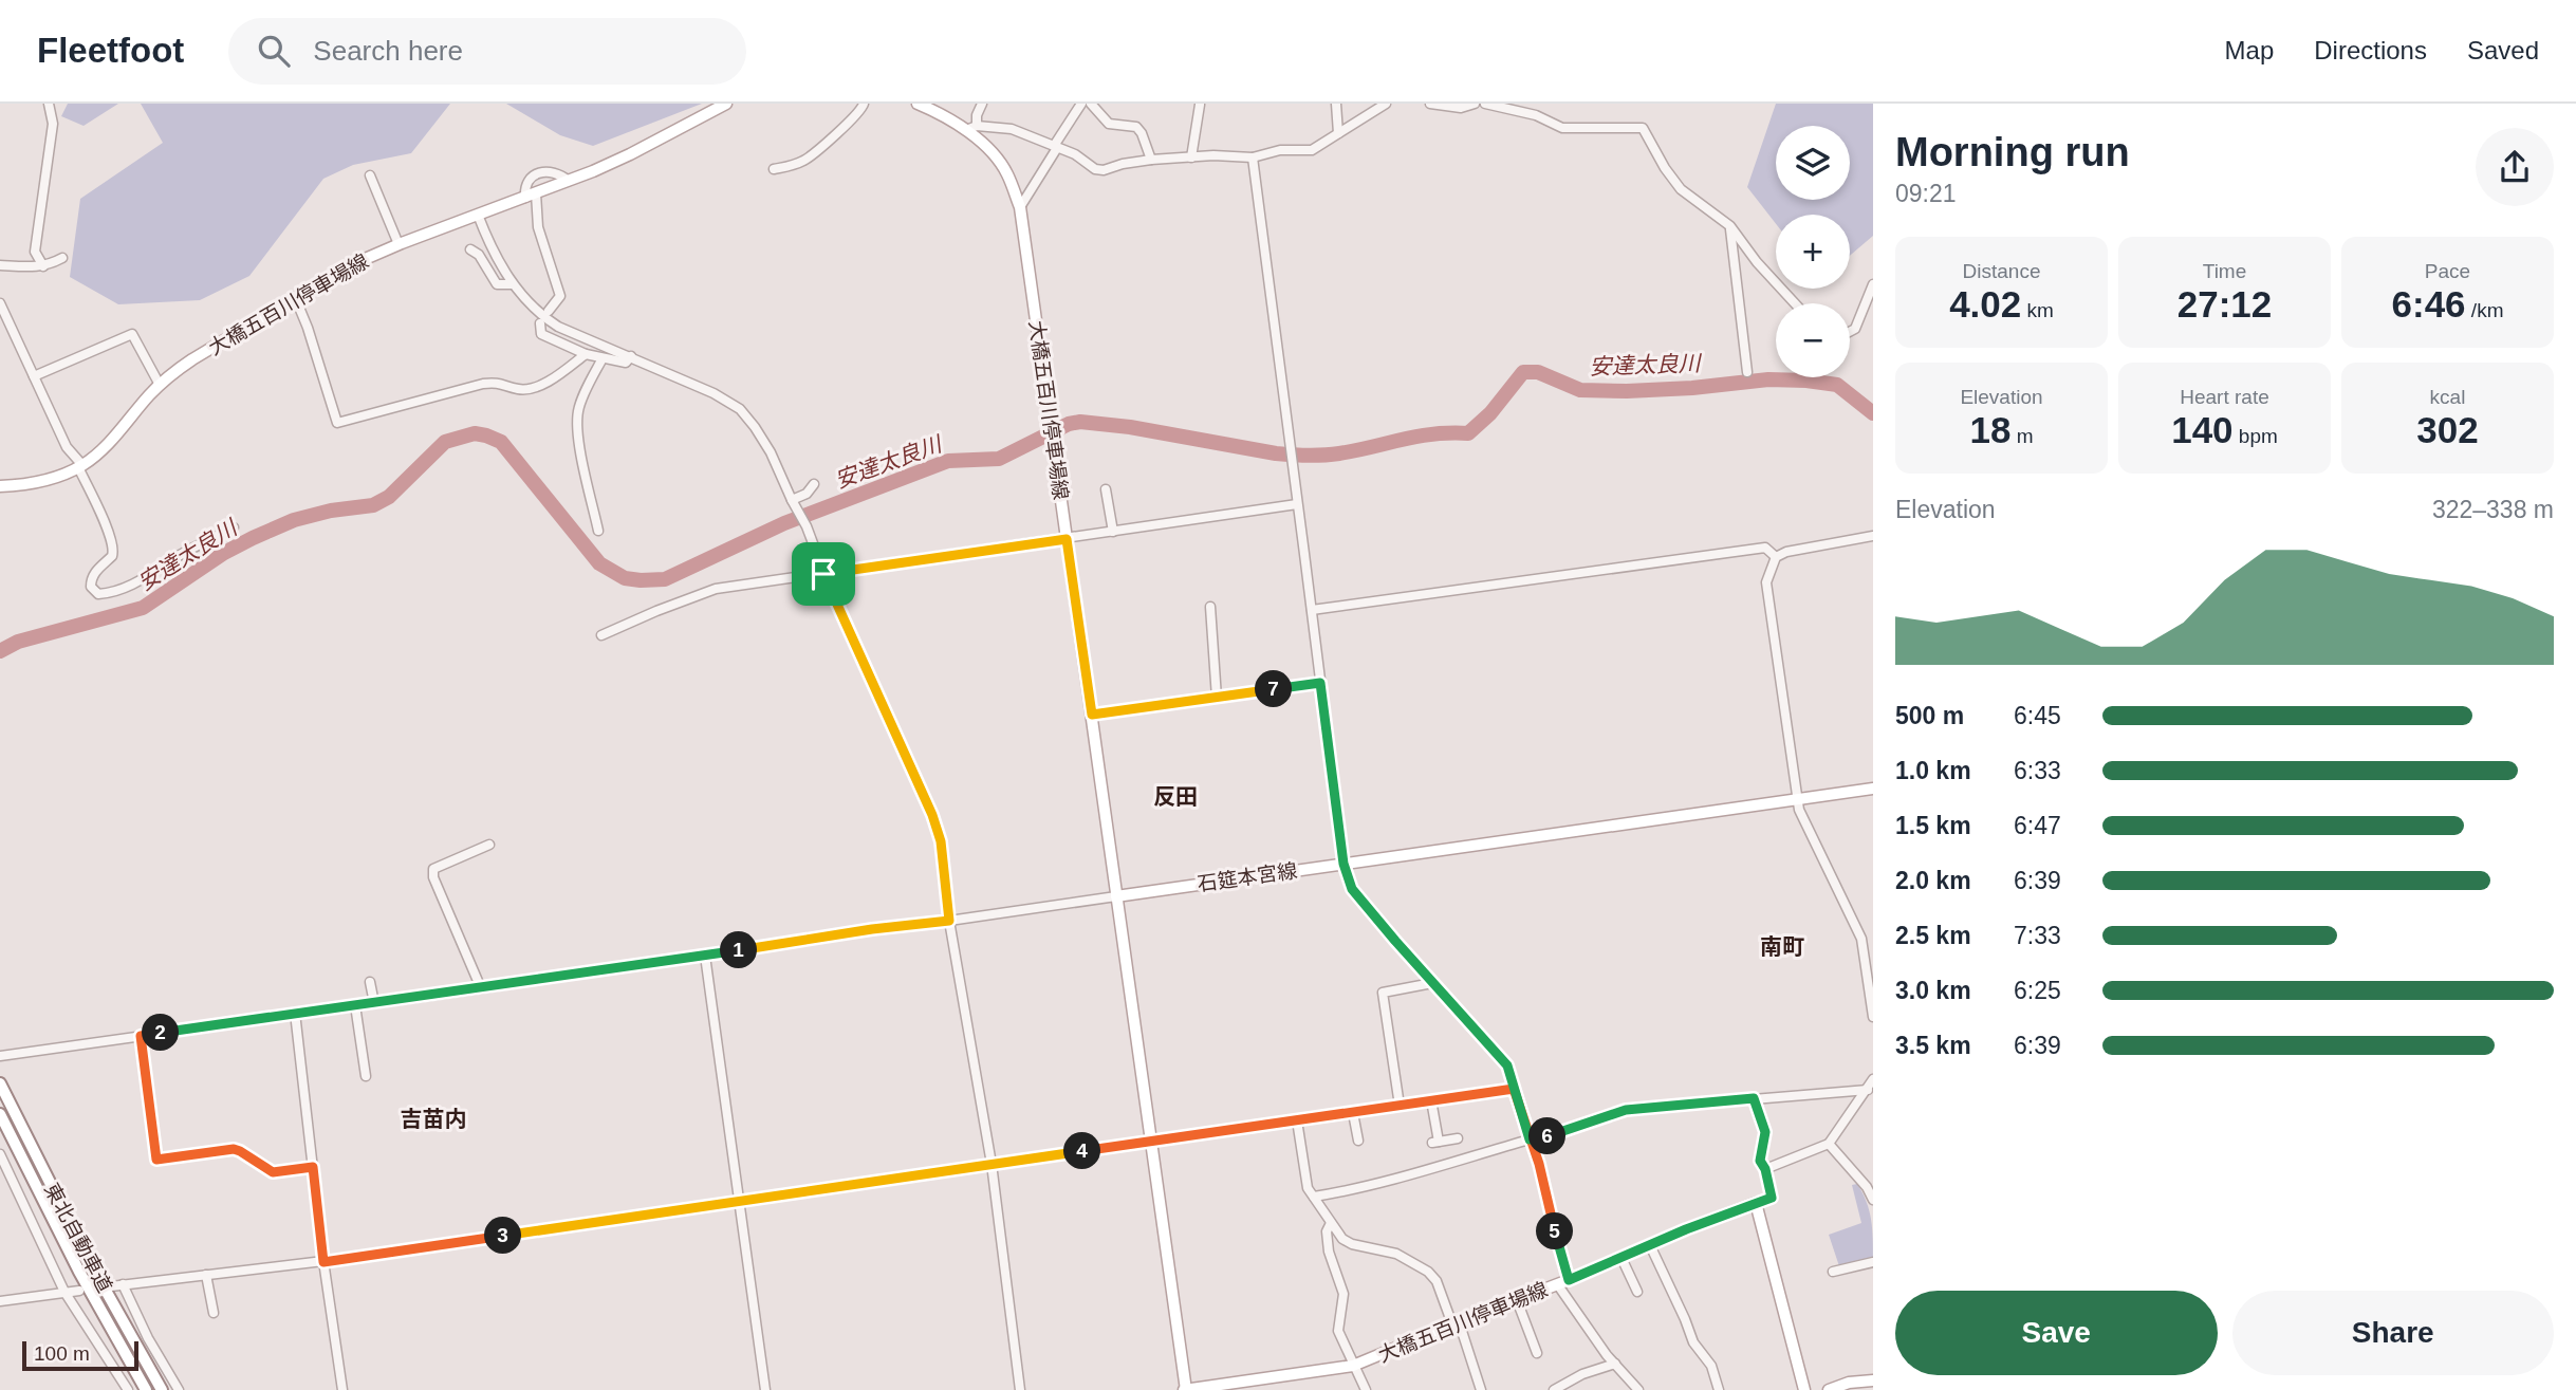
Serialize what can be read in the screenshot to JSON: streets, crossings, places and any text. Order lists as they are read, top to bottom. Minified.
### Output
{"streets":{"highway":["東北自動車道"],"main road":["大橋五百川停車場線","石筵本宮線"]},"crossings":[["大橋五百川停車場線","石筵本宮線"]],"districts":["反田","南町","吉苗内"],"water":["安達太良川"],"scale_bar":"100 m","page":{"header":"Fleetfoot","search":"Search here","nav":["Map","Directions","Saved"],"heading":["Morning run","09:21"],"map_buttons":["+","−"],"stats":[["Distance","4.02 km"],["Time","27:12"],["Pace","6:46 /km"],["Elevation","18 m"],["Heart rate","140 bpm"],["kcal","302"]],"chart":["Elevation","322–338 m"],"pins":["7","1","2","6","4","5","3"],"list":[{"name":"500 m","note":"6:45"},{"name":"1.0 km","note":"6:33"},{"name":"1.5 km","note":"6:47"},{"name":"2.0 km","note":"6:39"},{"name":"2.5 km","note":"7:33"},{"name":"3.0 km","note":"6:25"},{"name":"3.5 km","note":"6:39"}],"buttons":["Save","Share"],"scale":"100 m"}}
